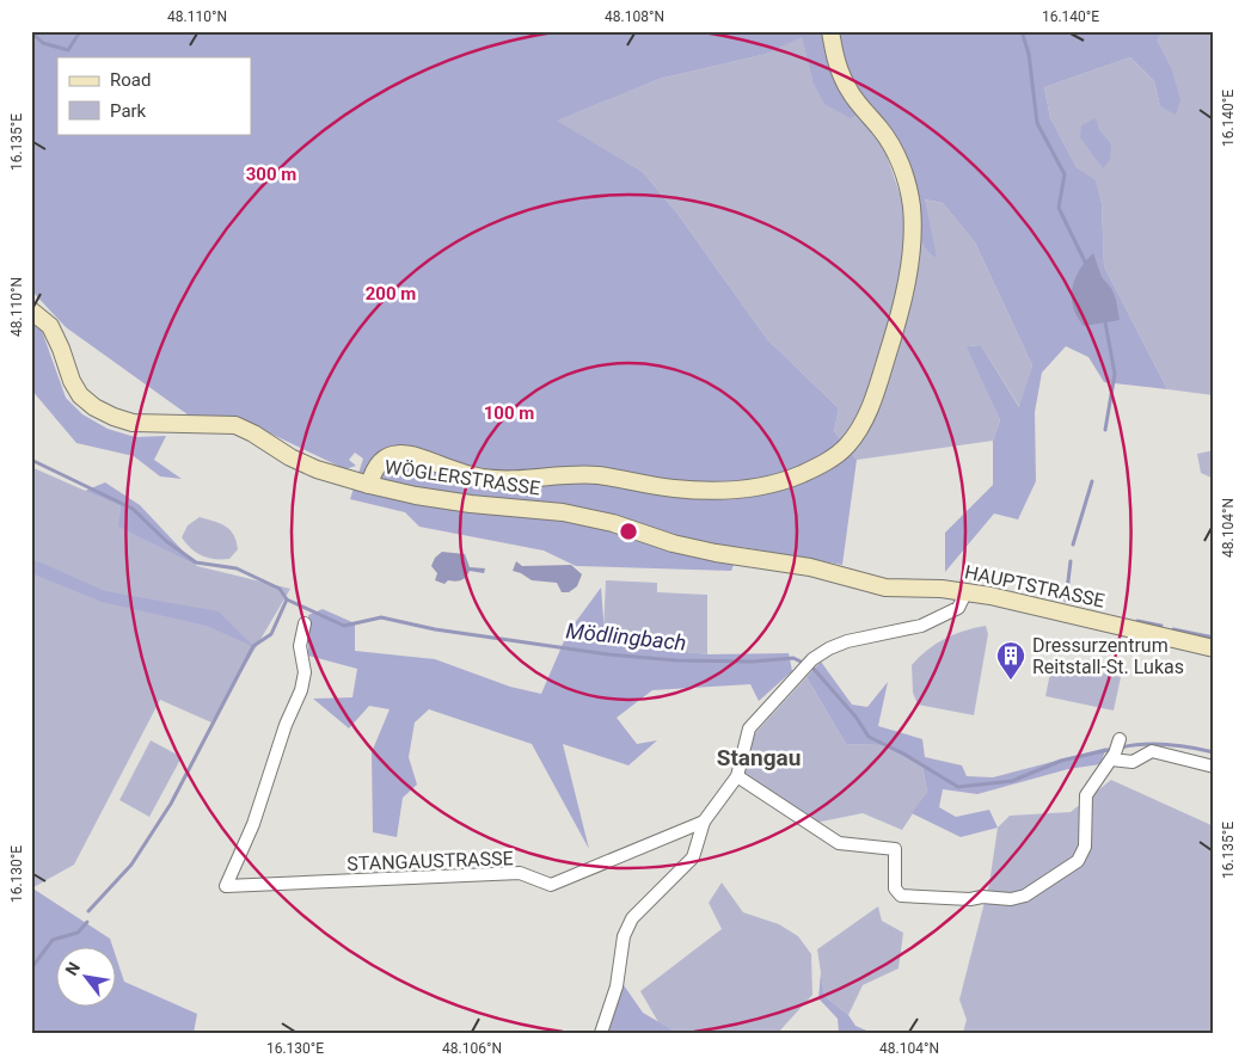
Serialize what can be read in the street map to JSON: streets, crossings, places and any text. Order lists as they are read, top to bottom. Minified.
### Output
{"streets":{"main road":["WÖGLERSTRASSE","HAUPTSTRASSE"],"street":["STANGAUSTRASSE"]},"crossings":[["WÖGLERSTRASSE","HAUPTSTRASSE"]],"districts":["Stangau"],"water":["Mödlingbach"],"places":{"building":["Dressurzentrum Reitstall-St. Lukas"]},"legend":["Road","Park"],"north":"top left","coordinates":["48.110°N","48.108°N","16.140°E","16.135°E","48.104°N","16.130°E","48.106°N"],"rings":["300 m","200 m","100 m"]}
